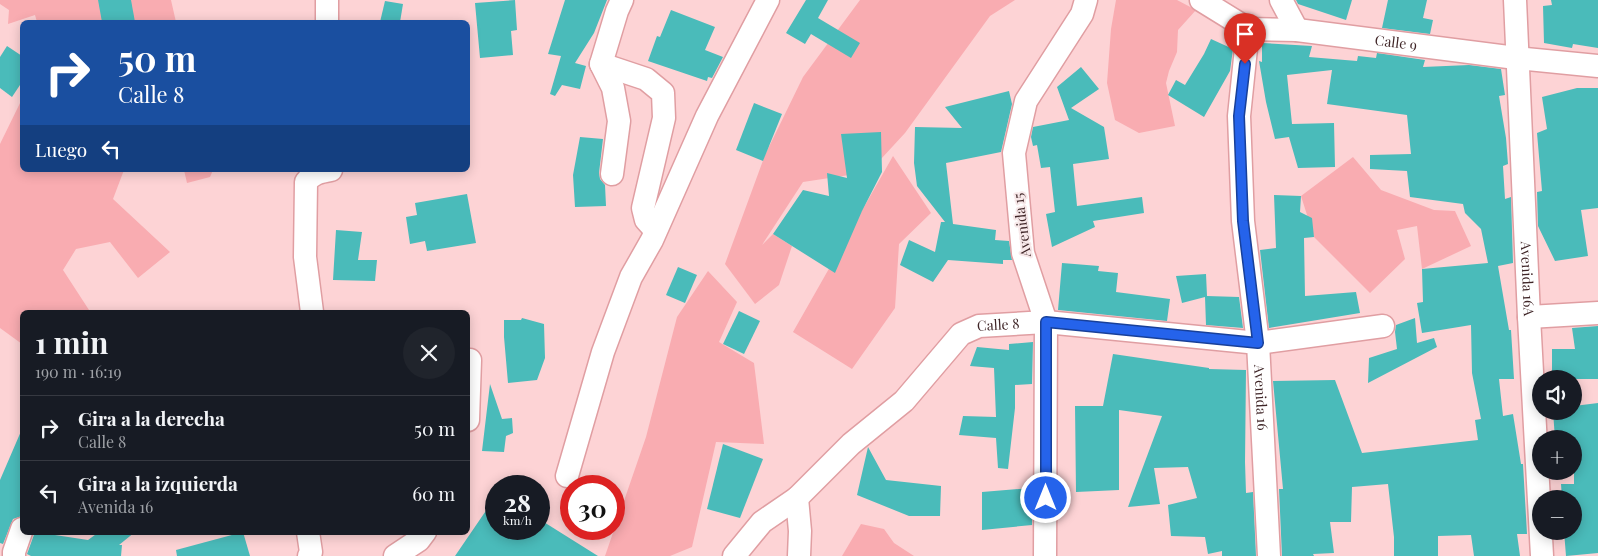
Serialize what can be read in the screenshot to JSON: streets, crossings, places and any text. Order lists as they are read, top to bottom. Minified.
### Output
{"streets":{"street":["Calle 9","Avenida 15","Avenida 16A","Calle 8","Avenida 16"]},"crossings":[["Calle 9","Avenida 16A"],["Calle 9","Avenida 16"],["Avenida 15","Calle 8"],["Calle 8","Avenida 16"]],"page":{"turn":["50 m","Calle 8"],"then":"Luego","heading":["1 min","190 m · 16:19"],"map_buttons":["+","−"],"list":[{"name":"Gira a la derecha","note":"Calle 8","value":"50 m"},{"name":"Gira a la izquierda","note":"Avenida 16","value":"60 m"}],"speed":"28 km/h","limit":"30"}}
